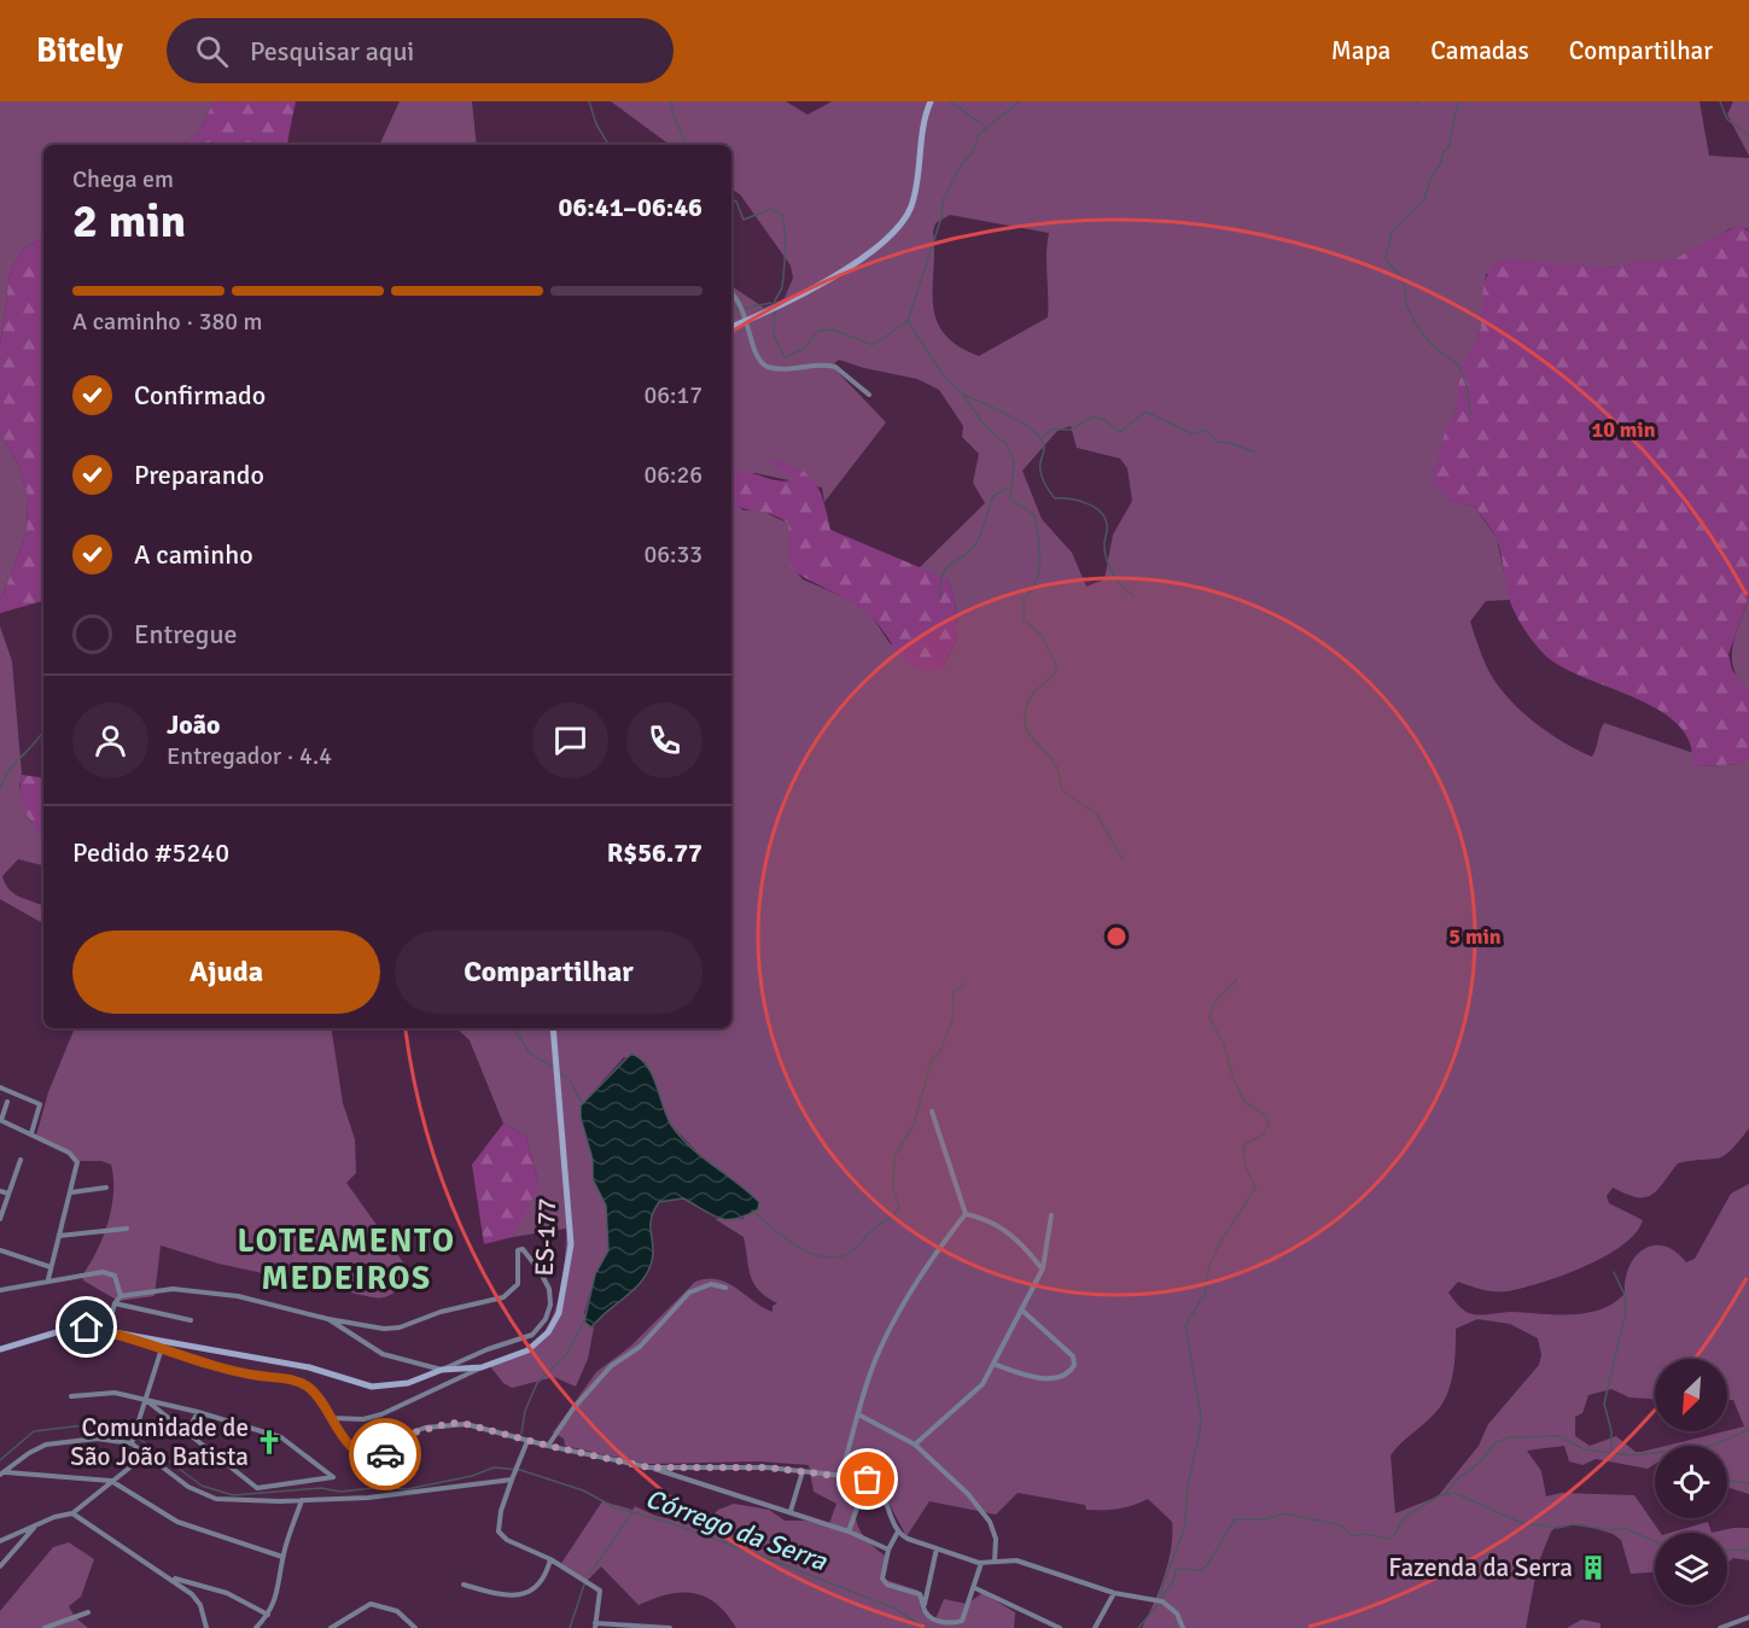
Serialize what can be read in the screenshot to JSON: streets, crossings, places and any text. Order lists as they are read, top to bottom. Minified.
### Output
{"streets":{"main road":["ES-177"]},"districts":["LOTEAMENTO MEDEIROS"],"water":["Córrego da Serra"],"places":{"church":["Comunidade de São João Batista"],"building":["Fazenda da Serra"]},"north":"bottom left","page":{"header":"Bitely","search":"Pesquisar aqui","nav":["Mapa","Camadas","Compartilhar"],"heading":["2 min","Chega em","06:41–06:46"],"panel":["João","Entregador · 4.4","Pedido #5240","R$56.77"],"bar":"A caminho · 380 m","list":[["Confirmado","06:17"],["Preparando","06:26"],["A caminho","06:33"],"Entregue"],"buttons":["Ajuda","Compartilhar"]},"rings":["10 min","5 min"]}
